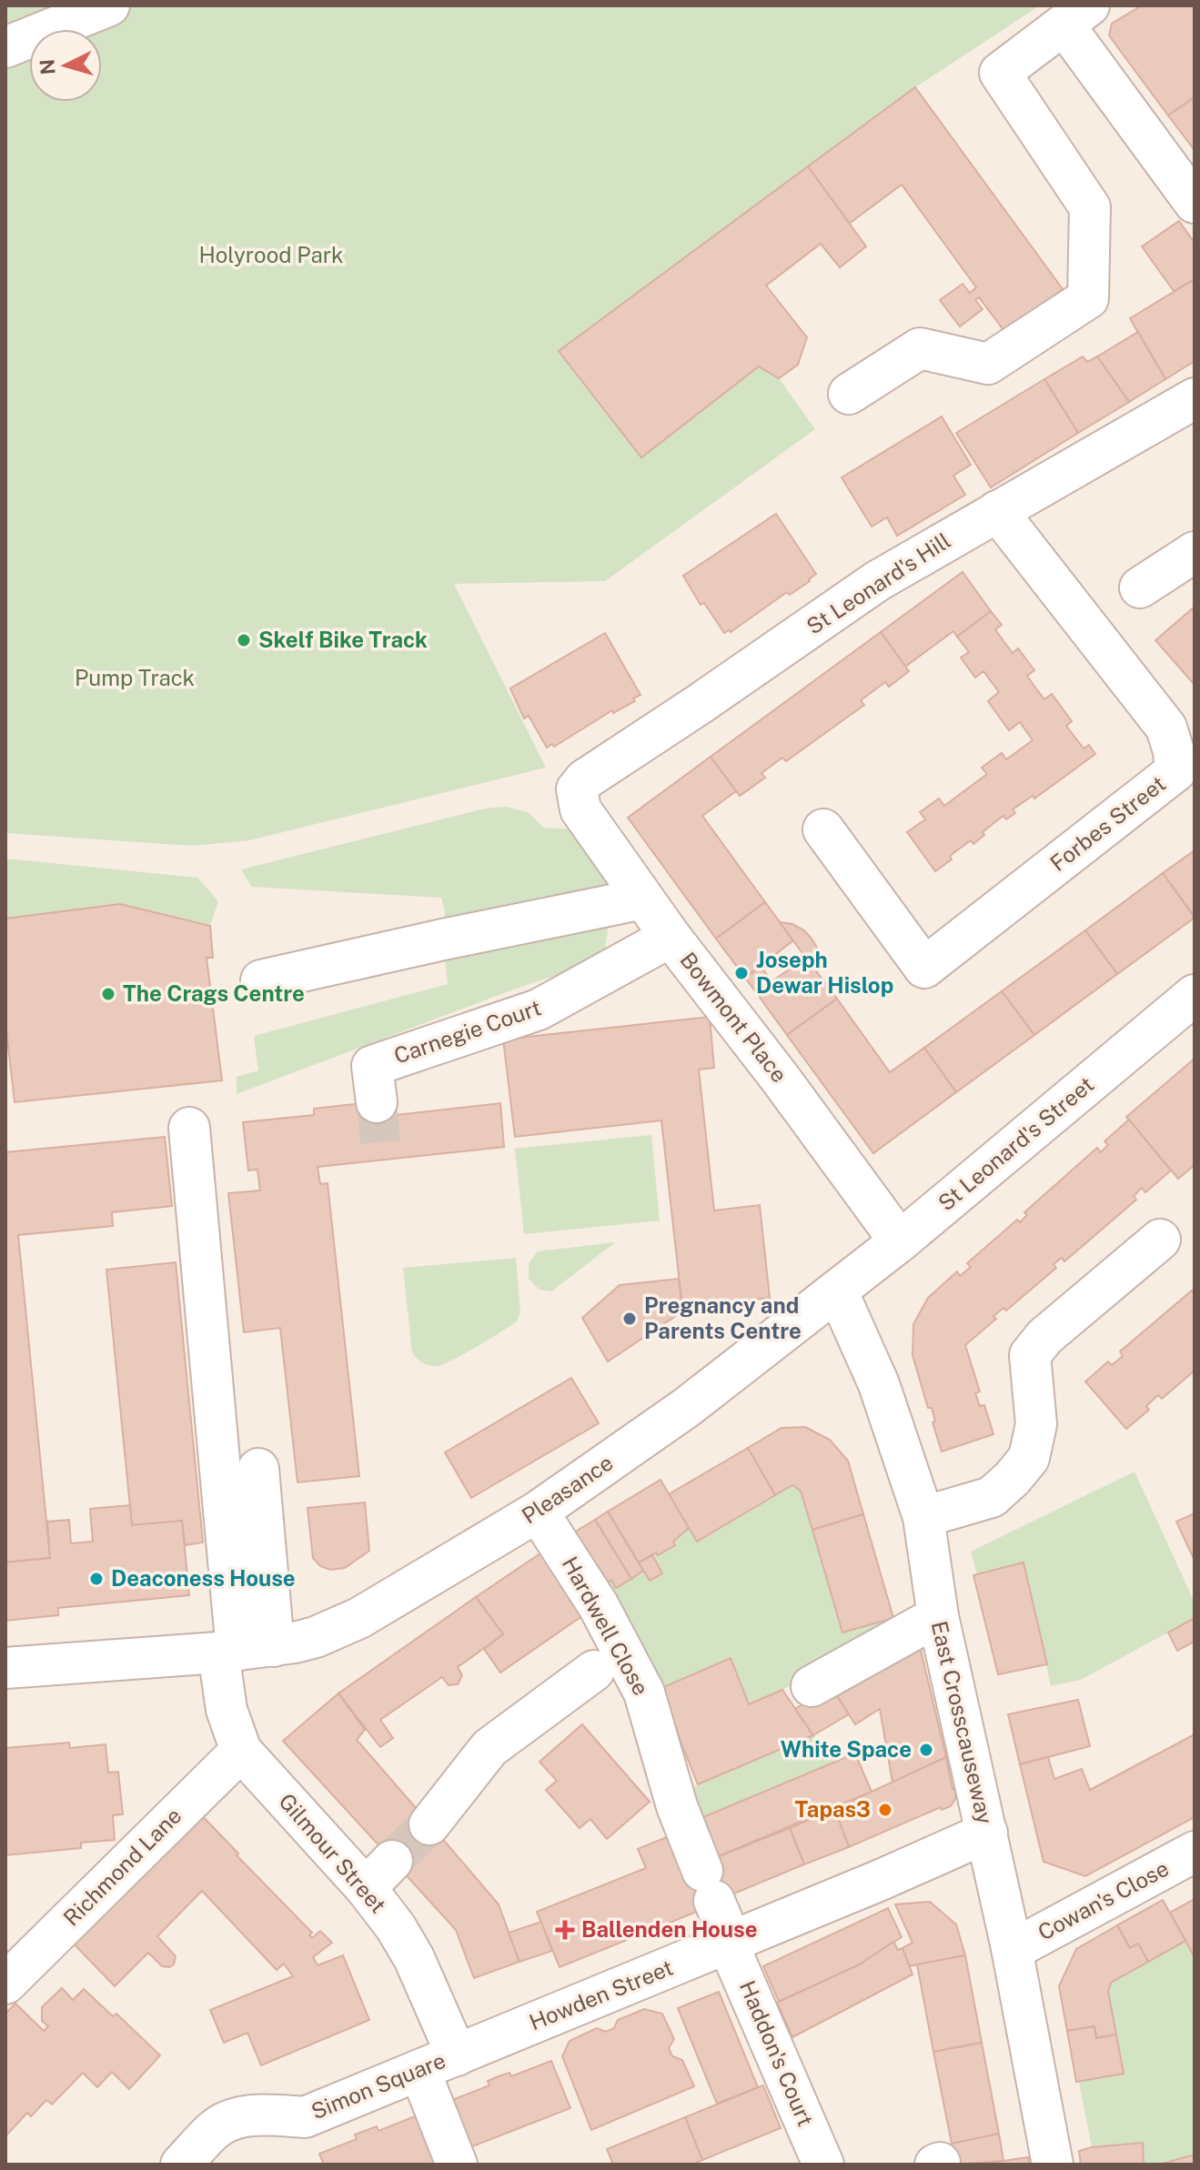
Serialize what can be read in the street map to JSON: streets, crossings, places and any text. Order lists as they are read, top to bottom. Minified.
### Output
{"streets":{"street":["St Leonard's Hill","Forbes Street","Bowmont Place","Carnegie Court","St Leonard's Street","Pleasance","Hardwell Close","East Crosscauseway","Gilmour Street","Richmond Lane","Cowan's Close","Howden Street","Haddon's Court","Simon Square"]},"crossings":[["St Leonard's Hill","Forbes Street"],["St Leonard's Hill","Bowmont Place"],["Bowmont Place","Carnegie Court"],["Bowmont Place","St Leonard's Street"],["St Leonard's Street","Pleasance"],["St Leonard's Street","East Crosscauseway"],["Pleasance","Hardwell Close"],["Pleasance","East Crosscauseway"],["Pleasance","Gilmour Street"],["Hardwell Close","Howden Street"],["Hardwell Close","Haddon's Court"],["East Crosscauseway","Cowan's Close"],["East Crosscauseway","Howden Street"],["Gilmour Street","Richmond Lane"],["Gilmour Street","Howden Street"],["Gilmour Street","Simon Square"],["Howden Street","Haddon's Court"],["Howden Street","Simon Square"]],"parks":["Holyrood Park","Pump Track"],"places":{"other":["Skelf Bike Track","Joseph Dewar Hislop","The Crags Centre","Pregnancy and Parents Centre","Deaconess House","White Space","Tapas3"],"health":["Ballenden House"]},"north":"left"}
